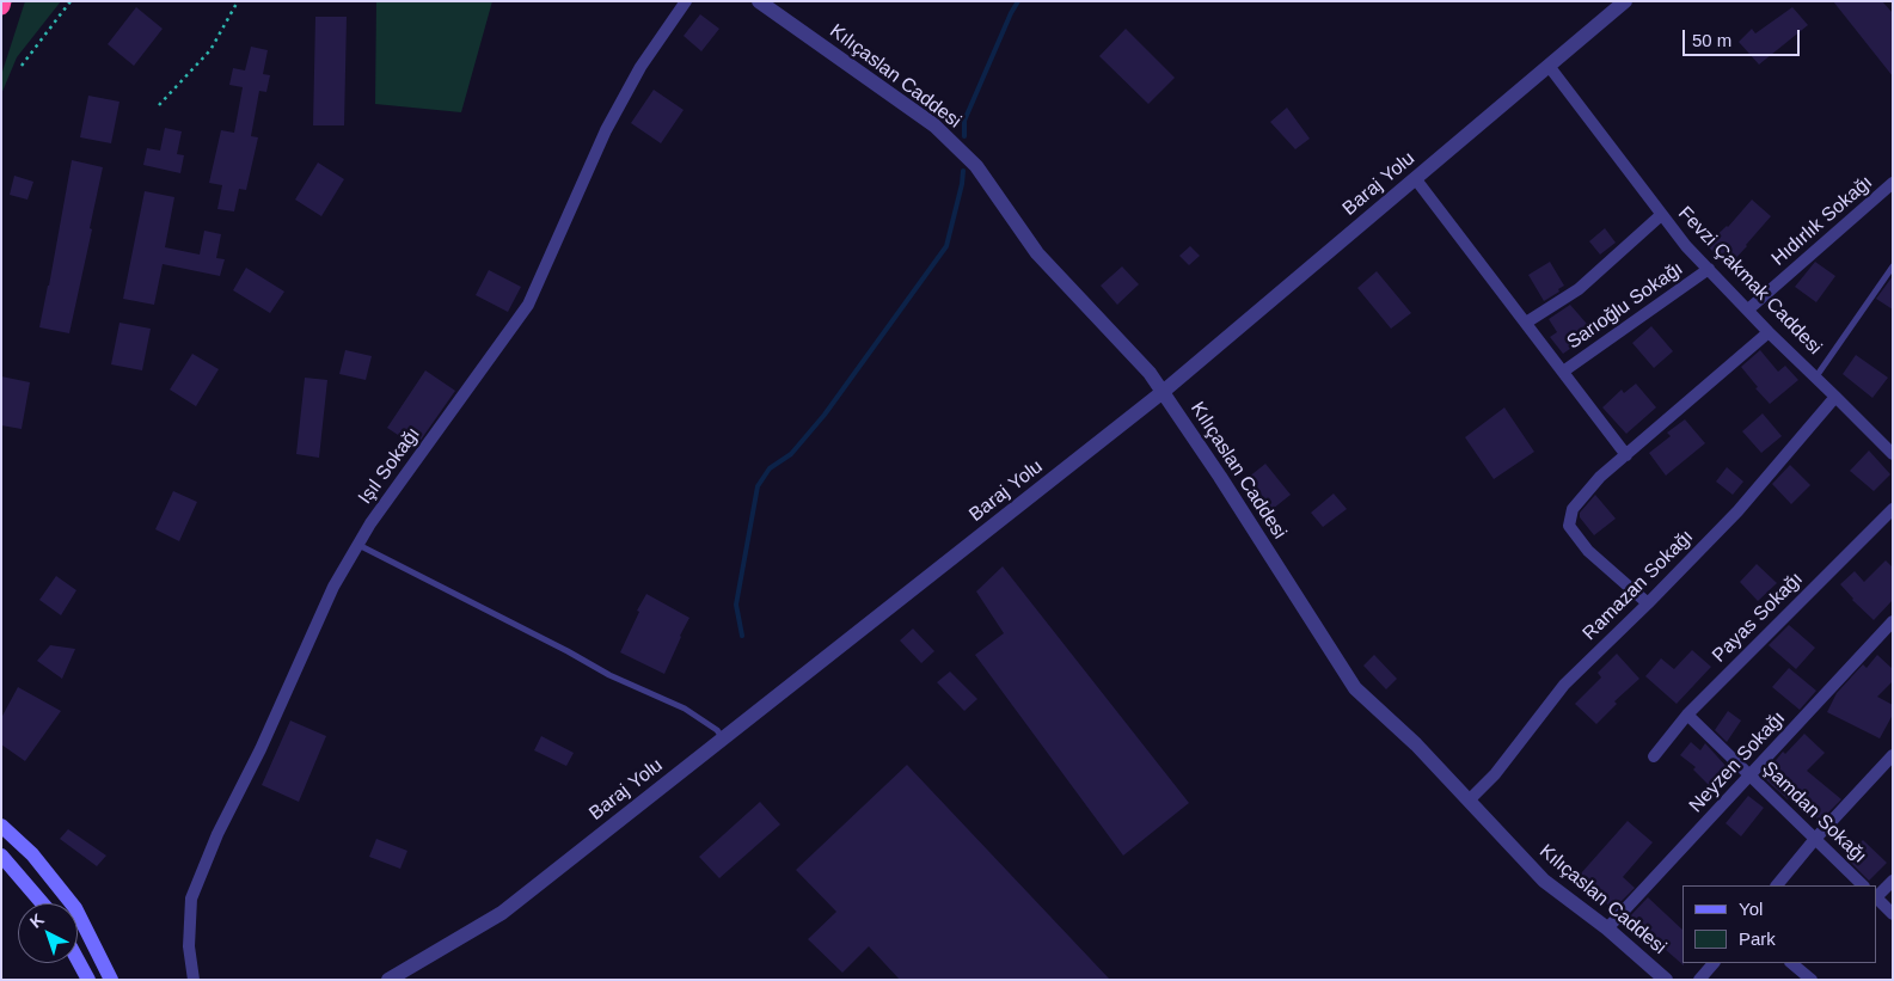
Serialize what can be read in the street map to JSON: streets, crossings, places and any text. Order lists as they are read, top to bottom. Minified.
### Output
{"streets":{"street":["Kılıçaslan Caddesi","Baraj Yolu","Hıdırlık Sokağı","Fevzi Çakmak Caddesi","Sarıoğlu Sokağı","Işıl Sokağı","Ramazan Sokağı","Payas Sokağı","Neyzen Sokağı","Şamdan Sokağı"]},"crossings":[["Kılıçaslan Caddesi","Baraj Yolu"],["Kılıçaslan Caddesi","Ramazan Sokağı"],["Kılıçaslan Caddesi","Neyzen Sokağı"],["Baraj Yolu","Fevzi Çakmak Caddesi"],["Hıdırlık Sokağı","Fevzi Çakmak Caddesi"],["Fevzi Çakmak Caddesi","Sarıoğlu Sokağı"],["Fevzi Çakmak Caddesi","Ramazan Sokağı"],["Payas Sokağı","Şamdan Sokağı"],["Neyzen Sokağı","Şamdan Sokağı"]],"legend":["Yol","Park"],"scale_bar":"50 m","north":"top left"}
